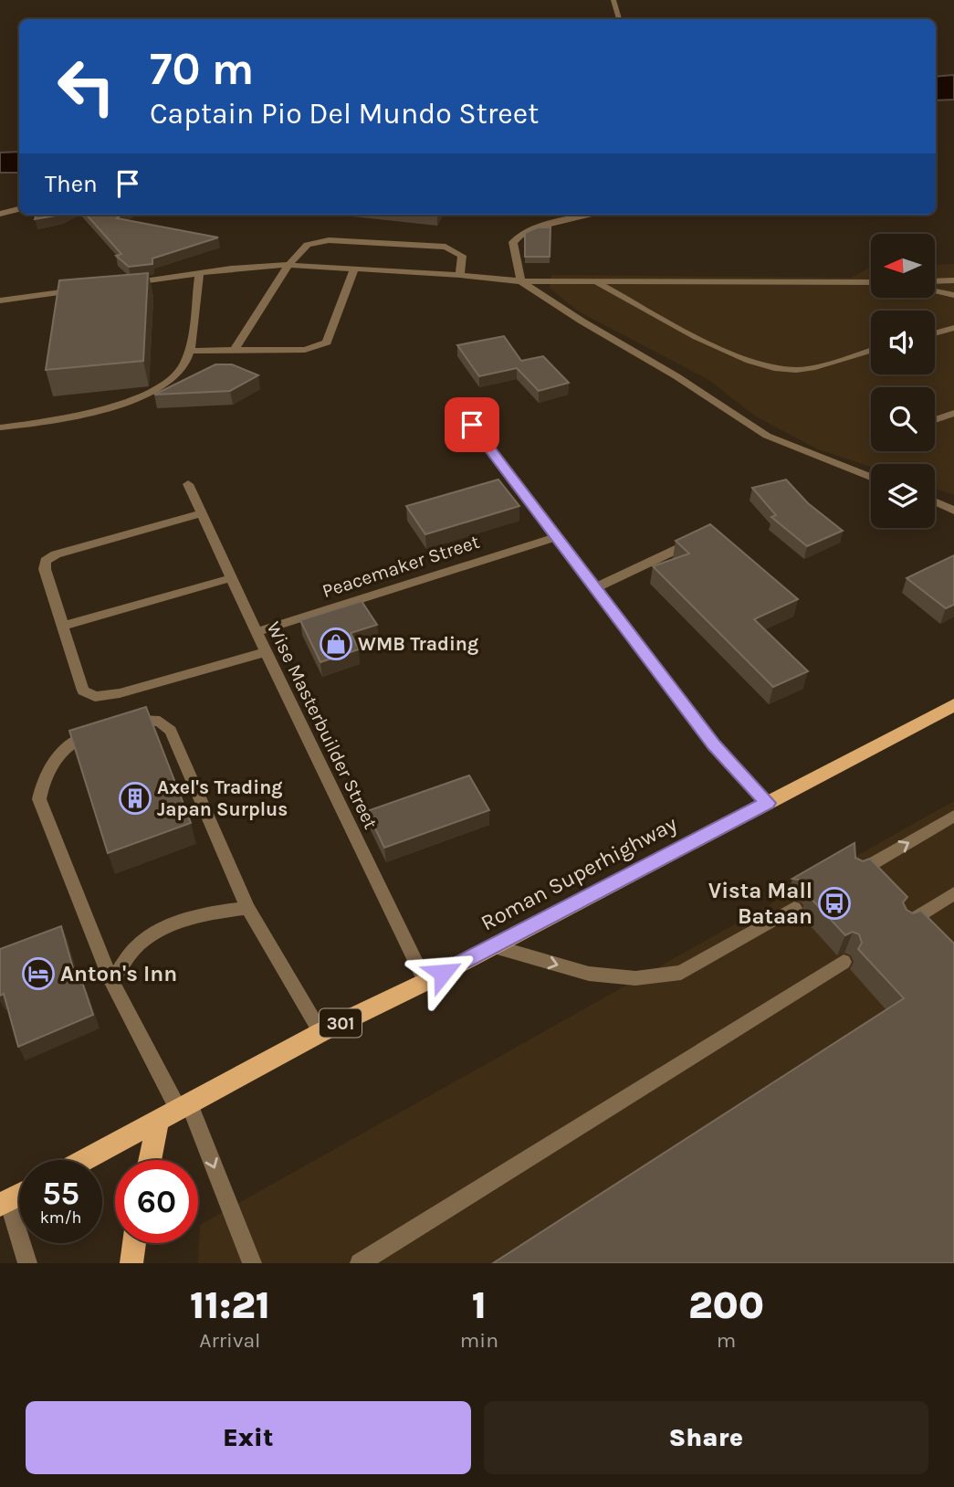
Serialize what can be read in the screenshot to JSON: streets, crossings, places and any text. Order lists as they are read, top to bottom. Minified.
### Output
{"streets":{"main road":["Roman Superhighway","301"],"street":["Peacemaker Street","Wise Masterbuilder Street"]},"crossings":[["Peacemaker Street","Wise Masterbuilder Street"],["Wise Masterbuilder Street","Roman Superhighway"]],"places":{"shop":["WMB Trading"],"building":["Axel's Trading Japan Surplus"],"bus stop":["Vista Mall Bataan"],"hotel":["Anton's Inn"]},"north":"left","page":{"turn":["70 m","Captain Pio Del Mundo Street"],"then":"Then","speed":"55 km/h","limit":"60","eta":["11:21","Arrival","1","min","200","m"],"buttons":["Exit","Share"]}}
